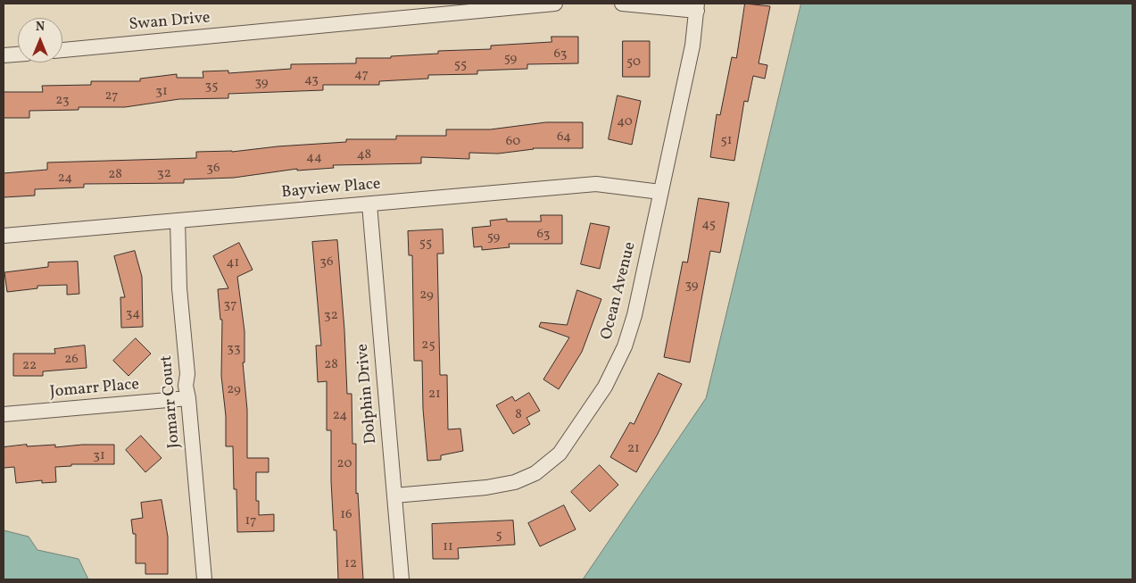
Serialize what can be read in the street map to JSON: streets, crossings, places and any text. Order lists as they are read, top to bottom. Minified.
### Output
{"streets":{"street":["Swan Drive","Bayview Place","Ocean Avenue","Jomarr Place","Dolphin Drive","Jomarr Court"]},"crossings":[["Bayview Place","Ocean Avenue"],["Bayview Place","Dolphin Drive"],["Bayview Place","Jomarr Court"],["Ocean Avenue","Dolphin Drive"],["Jomarr Place","Jomarr Court"]],"house_numbers":["63","59","50","55","47","43","39","35","31","27","23","40","64","51","60","48","44","36","32","28","24","45","63","59","55","36","41","39","29","37","34","32","25","33","26","28","22","29","21","8","24","21","31","20","16","17","5","11","12"],"north":"top"}
